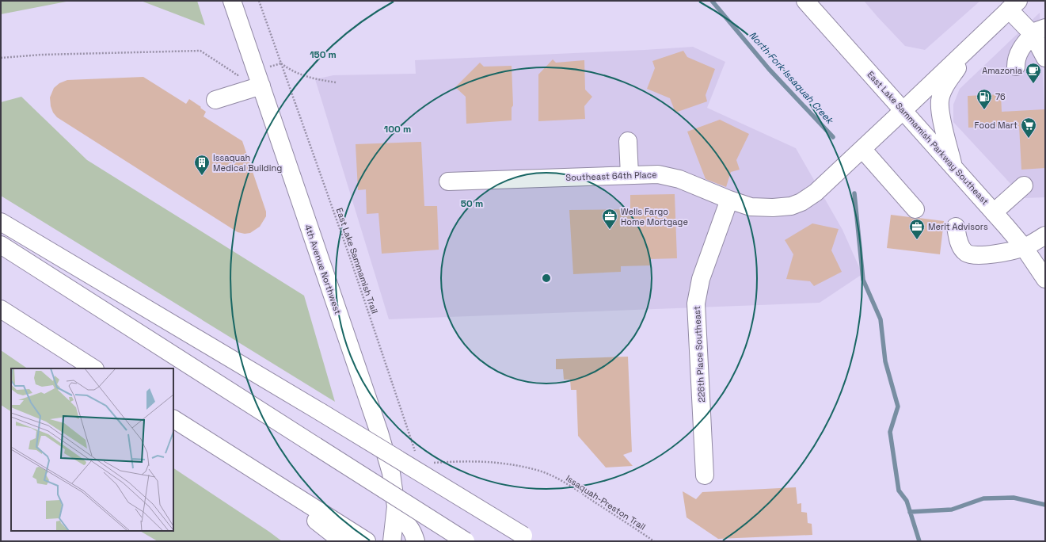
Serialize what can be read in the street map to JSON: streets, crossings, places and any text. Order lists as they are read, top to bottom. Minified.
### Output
{"streets":{"main road":["East Lake Sammamish Parkway Southeast","Southeast 64th Place","4th Avenue Northwest","226th Place Southeast"],"path":["East Lake Sammamish Trail","Issaquah-Preston Trail"]},"crossings":[["East Lake Sammamish Parkway Southeast","Southeast 64th Place"],["Southeast 64th Place","226th Place Southeast"]],"water":["North Fork Issaquah Creek"],"places":{"cafe":["Amazonia"],"fuel station":["76"],"supermarket":["Food Mart"],"building":["Issaquah Medical Building"],"office":["Wells Fargo Home Mortgage","Merit Advisors"]},"rings":["150 m","100 m","50 m"]}
